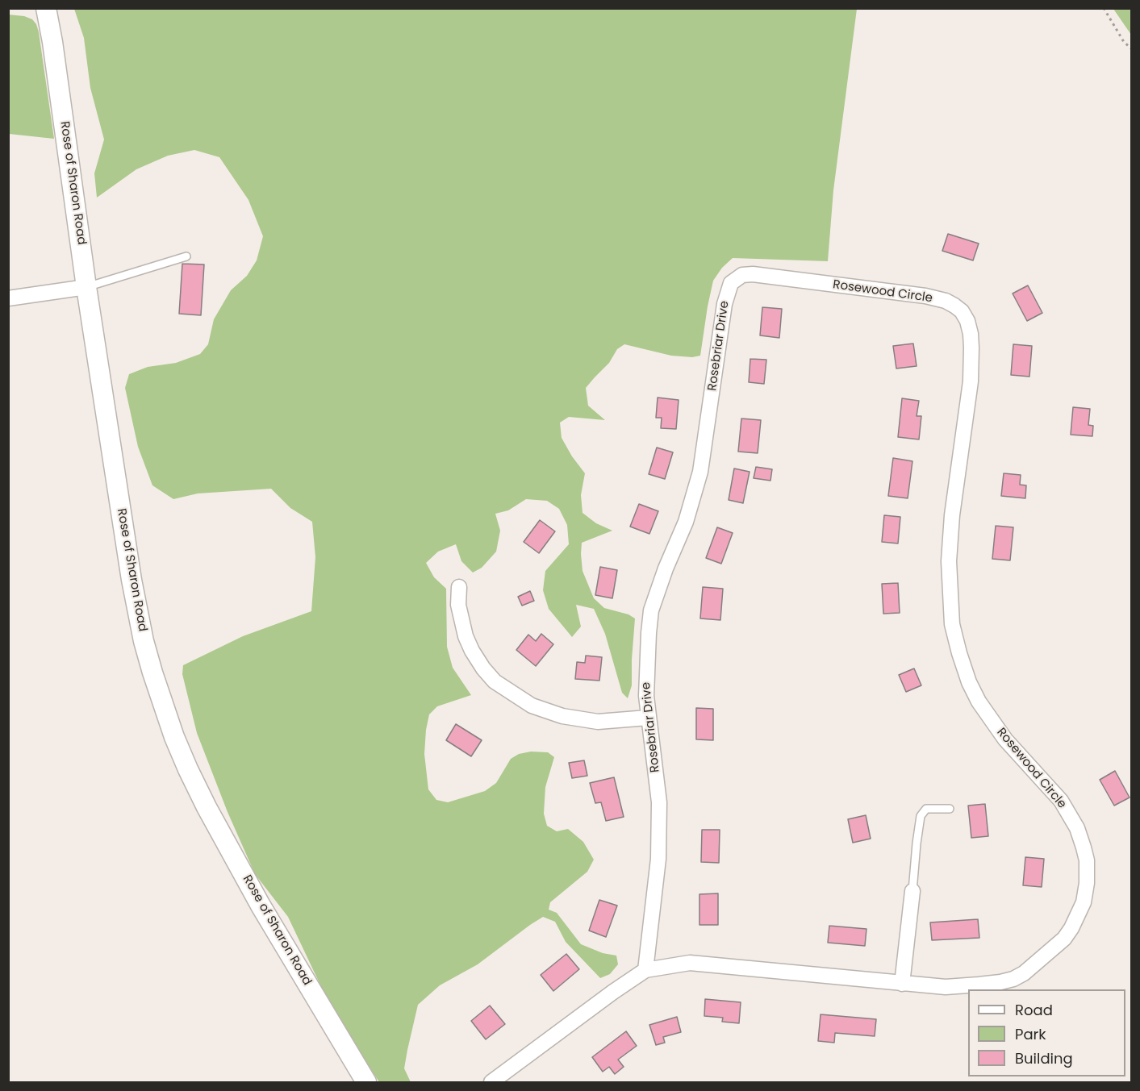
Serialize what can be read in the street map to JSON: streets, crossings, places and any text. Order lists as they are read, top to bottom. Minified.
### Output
{"streets":{"street":["Rose of Sharon Road","Rosewood Circle","Rosebriar Drive"]},"crossings":[["Rosewood Circle","Rosebriar Drive"]],"legend":["Road","Park","Building"]}
